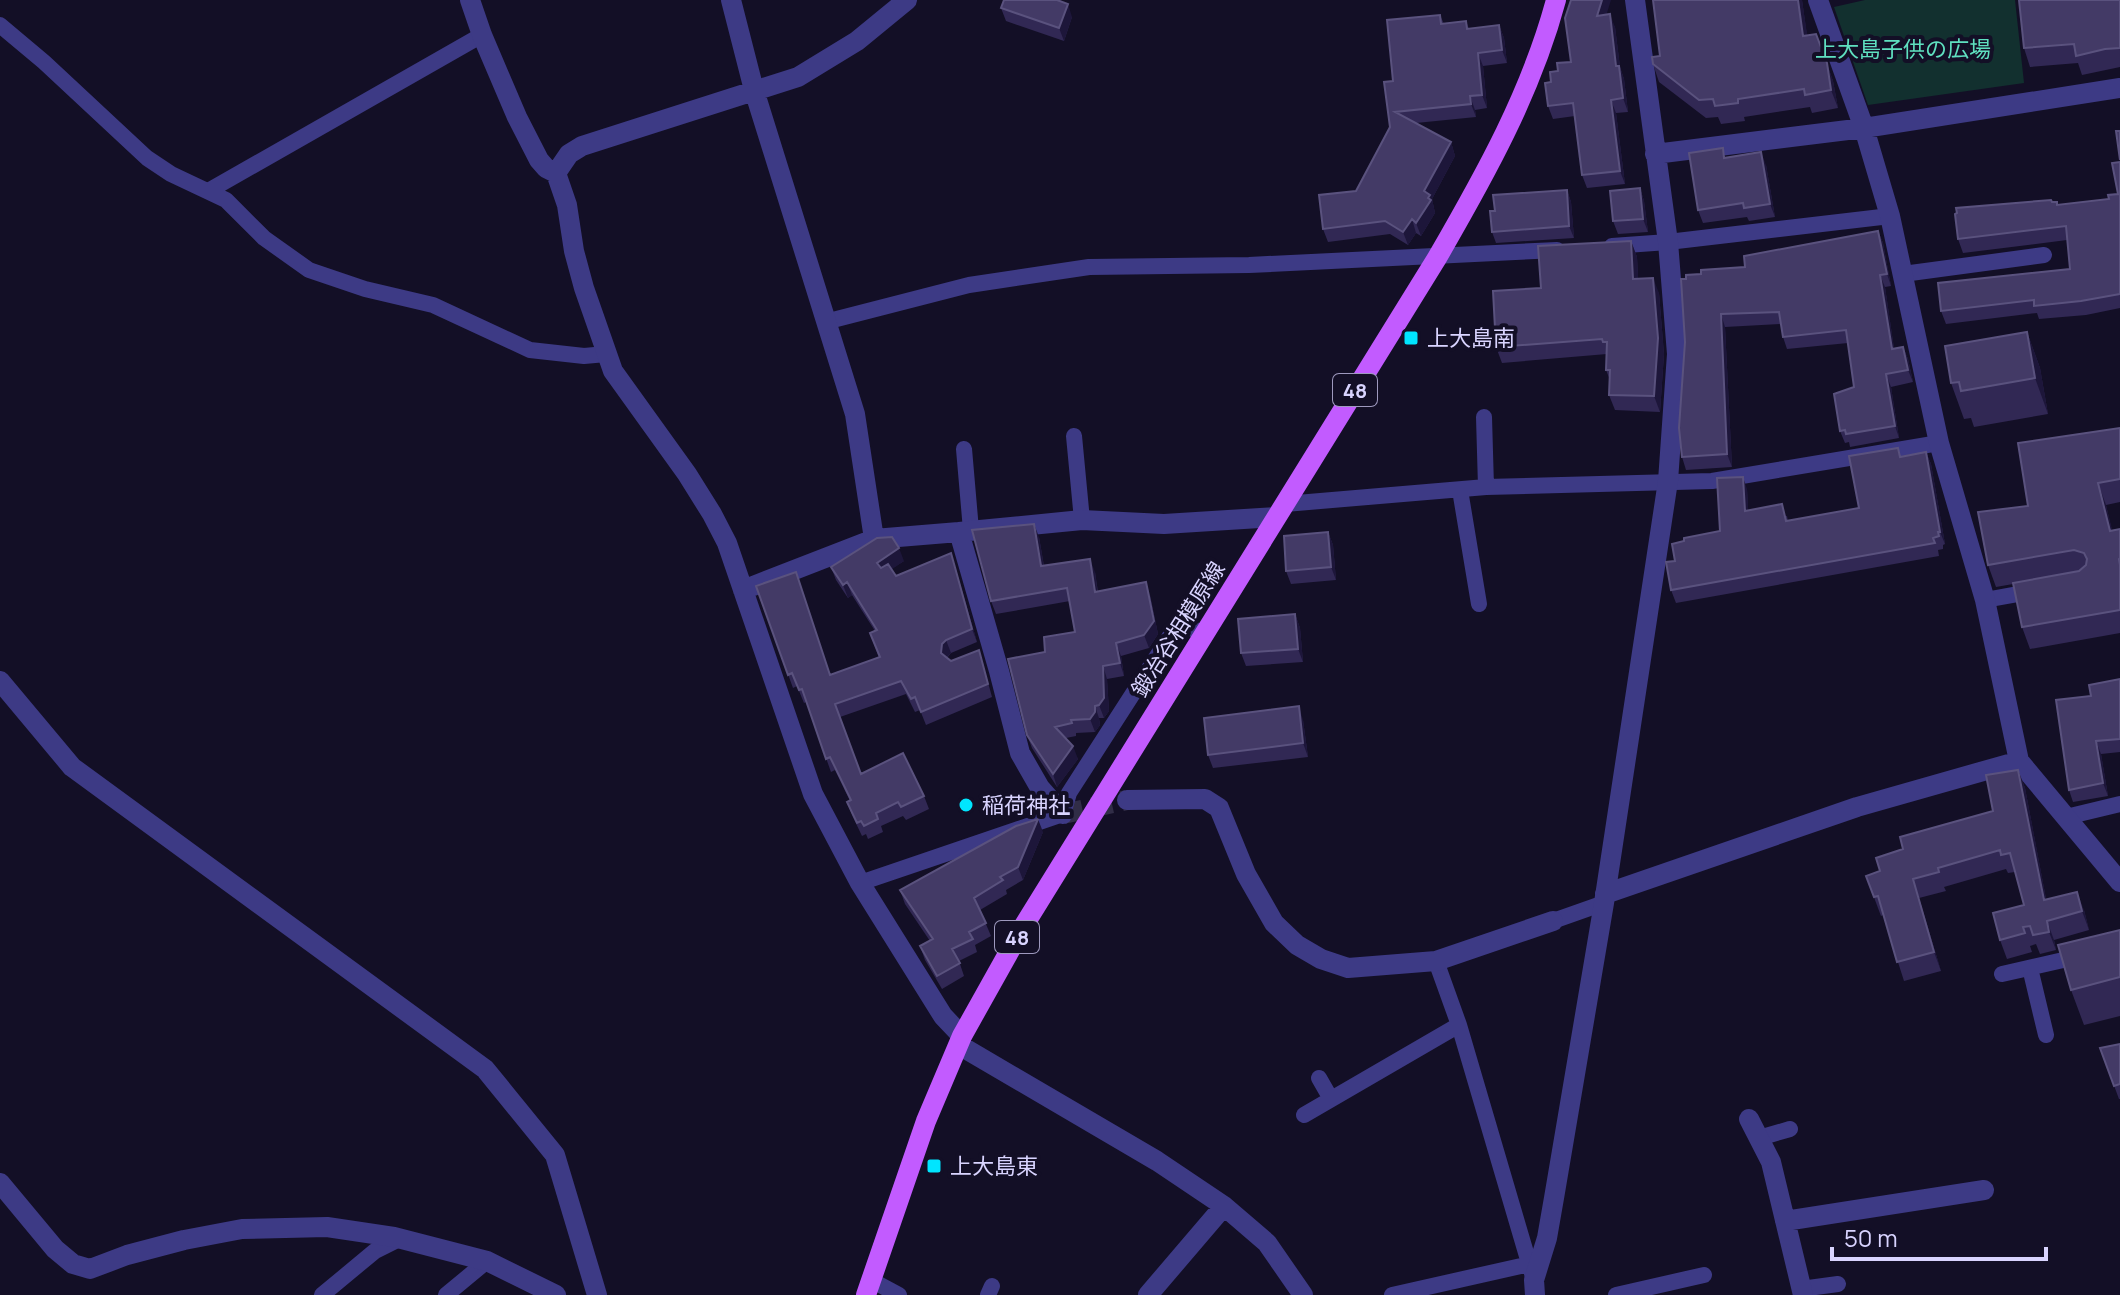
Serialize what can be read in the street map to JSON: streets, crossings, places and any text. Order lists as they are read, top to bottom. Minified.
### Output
{"streets":{"main road":["48","鍛冶谷相模原線"]},"parks":["上大島子供の広場"],"places":{"transit":["上大島南","上大島東"],"other":["稲荷神社"]},"scale_bar":"50 m"}
